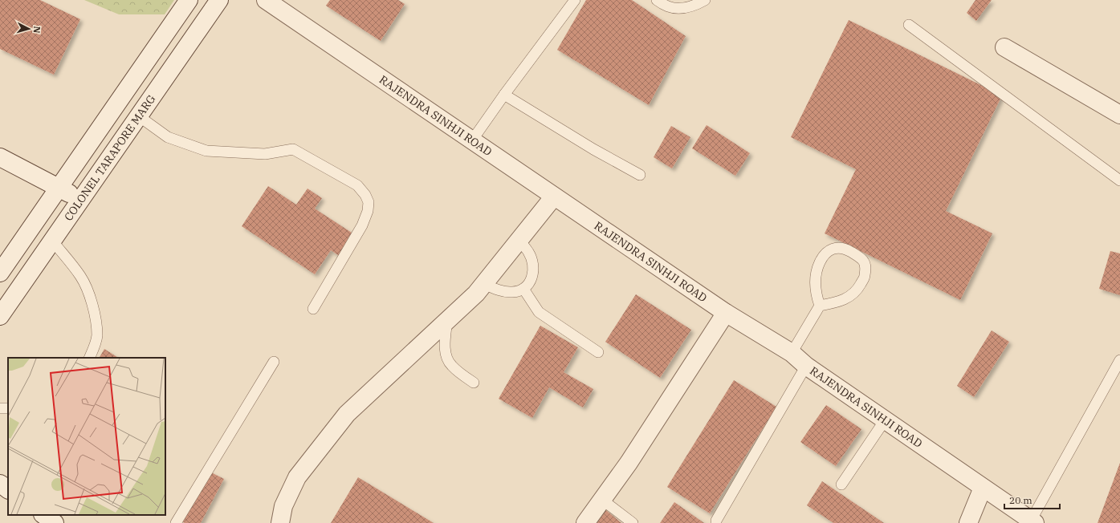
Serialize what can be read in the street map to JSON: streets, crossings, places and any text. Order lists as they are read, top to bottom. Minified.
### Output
{"streets":{"street":["RAJENDRA SINHJI ROAD","COLONEL TARAPORE MARG"]},"scale_bar":"20 m","north":"right"}
